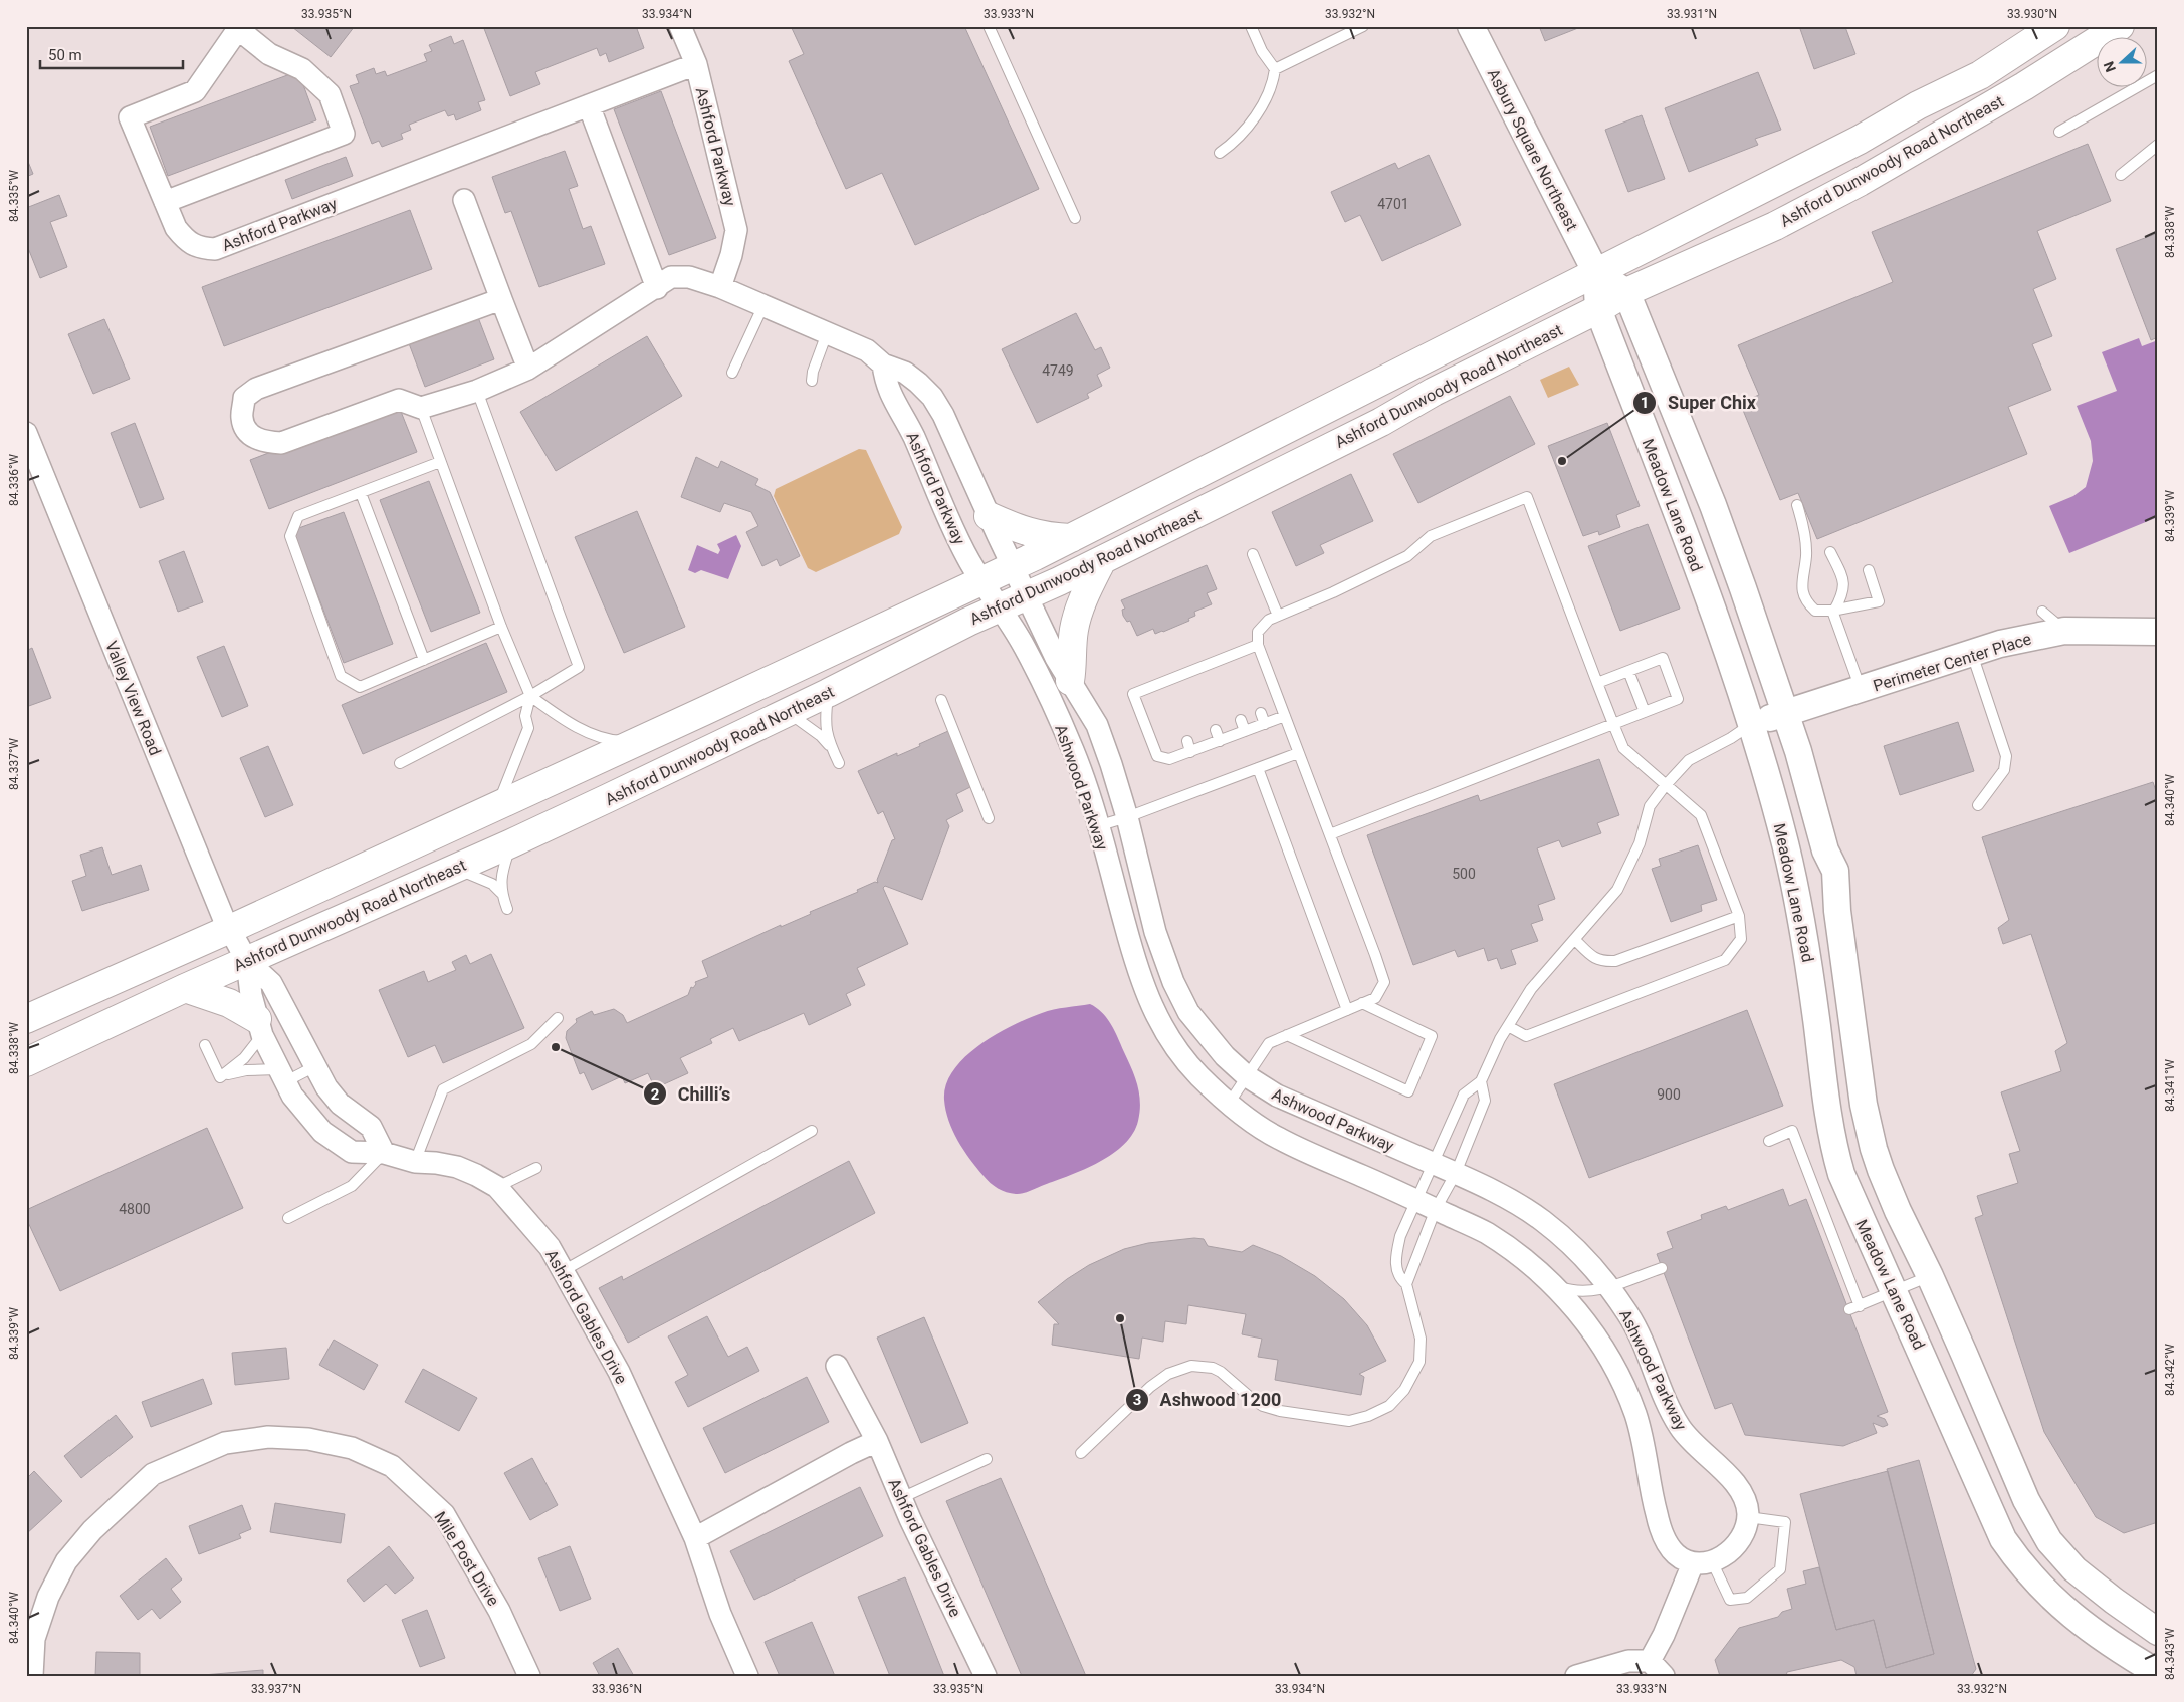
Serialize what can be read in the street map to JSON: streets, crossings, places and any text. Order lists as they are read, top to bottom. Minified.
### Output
{"streets":{"main road":["Ashford Dunwoody Road Northeast"],"street":["Ashford Parkway","Asbury Square Northeast","Meadow Lane Road","Perimeter Center Place","Valley View Road","Ashwood Parkway","Ashford Gables Drive","Mile Post Drive"]},"crossings":[["Ashford Parkway","Ashford Dunwoody Road Northeast"],["Ashford Parkway","Ashwood Parkway"],["Asbury Square Northeast","Ashford Dunwoody Road Northeast"],["Asbury Square Northeast","Meadow Lane Road"],["Ashford Dunwoody Road Northeast","Meadow Lane Road"],["Ashford Dunwoody Road Northeast","Valley View Road"],["Ashford Dunwoody Road Northeast","Ashwood Parkway"],["Ashford Dunwoody Road Northeast","Ashford Gables Drive"],["Meadow Lane Road","Perimeter Center Place"],["Valley View Road","Ashford Gables Drive"]],"places":["Super Chix","Chilli’s","Ashwood 1200"],"house_numbers":["4701","4749","500","900","4800"],"scale_bar":"50 m","north":"left","coordinates":["33.935°N","33.934°N","33.933°N","33.932°N","33.931°N","33.930°N","84.335°W","84.338°W","84.336°W","84.339°W","84.337°W","84.340°W","84.341°W","84.342°W","84.343°W","33.937°N","33.936°N"]}
